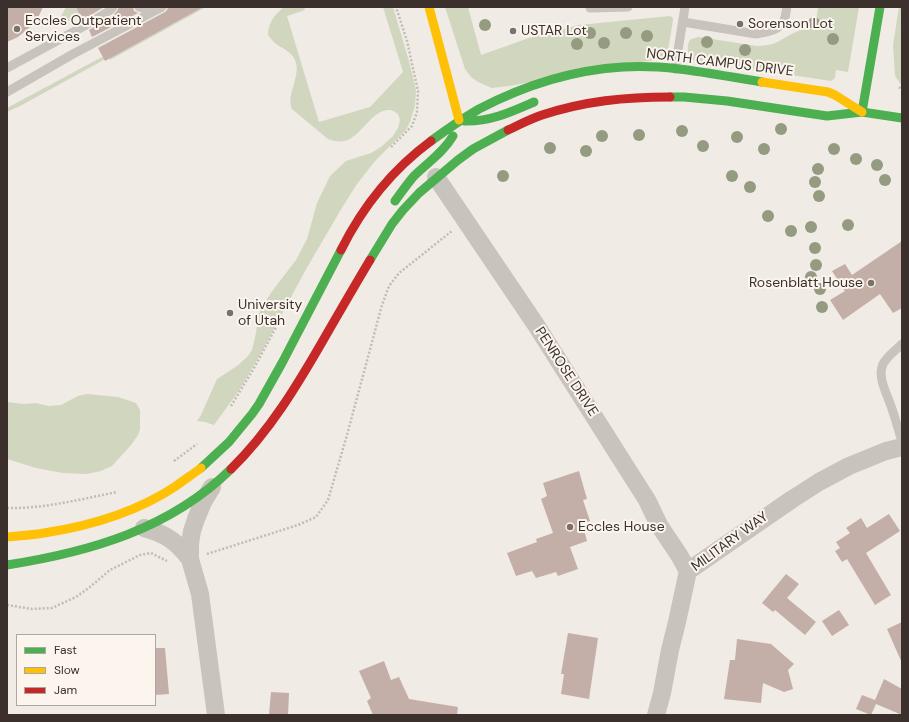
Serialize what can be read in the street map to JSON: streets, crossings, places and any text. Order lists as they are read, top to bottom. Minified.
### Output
{"streets":{"main road":["NORTH CAMPUS DRIVE"],"street":["PENROSE DRIVE","MILITARY WAY"]},"crossings":[["NORTH CAMPUS DRIVE","PENROSE DRIVE"],["PENROSE DRIVE","MILITARY WAY"]],"places":["Sorenson Lot","Eccles Outpatient Services","USTAR Lot","Rosenblatt House","University of Utah","Eccles House"],"legend":["Fast","Slow","Jam"]}
